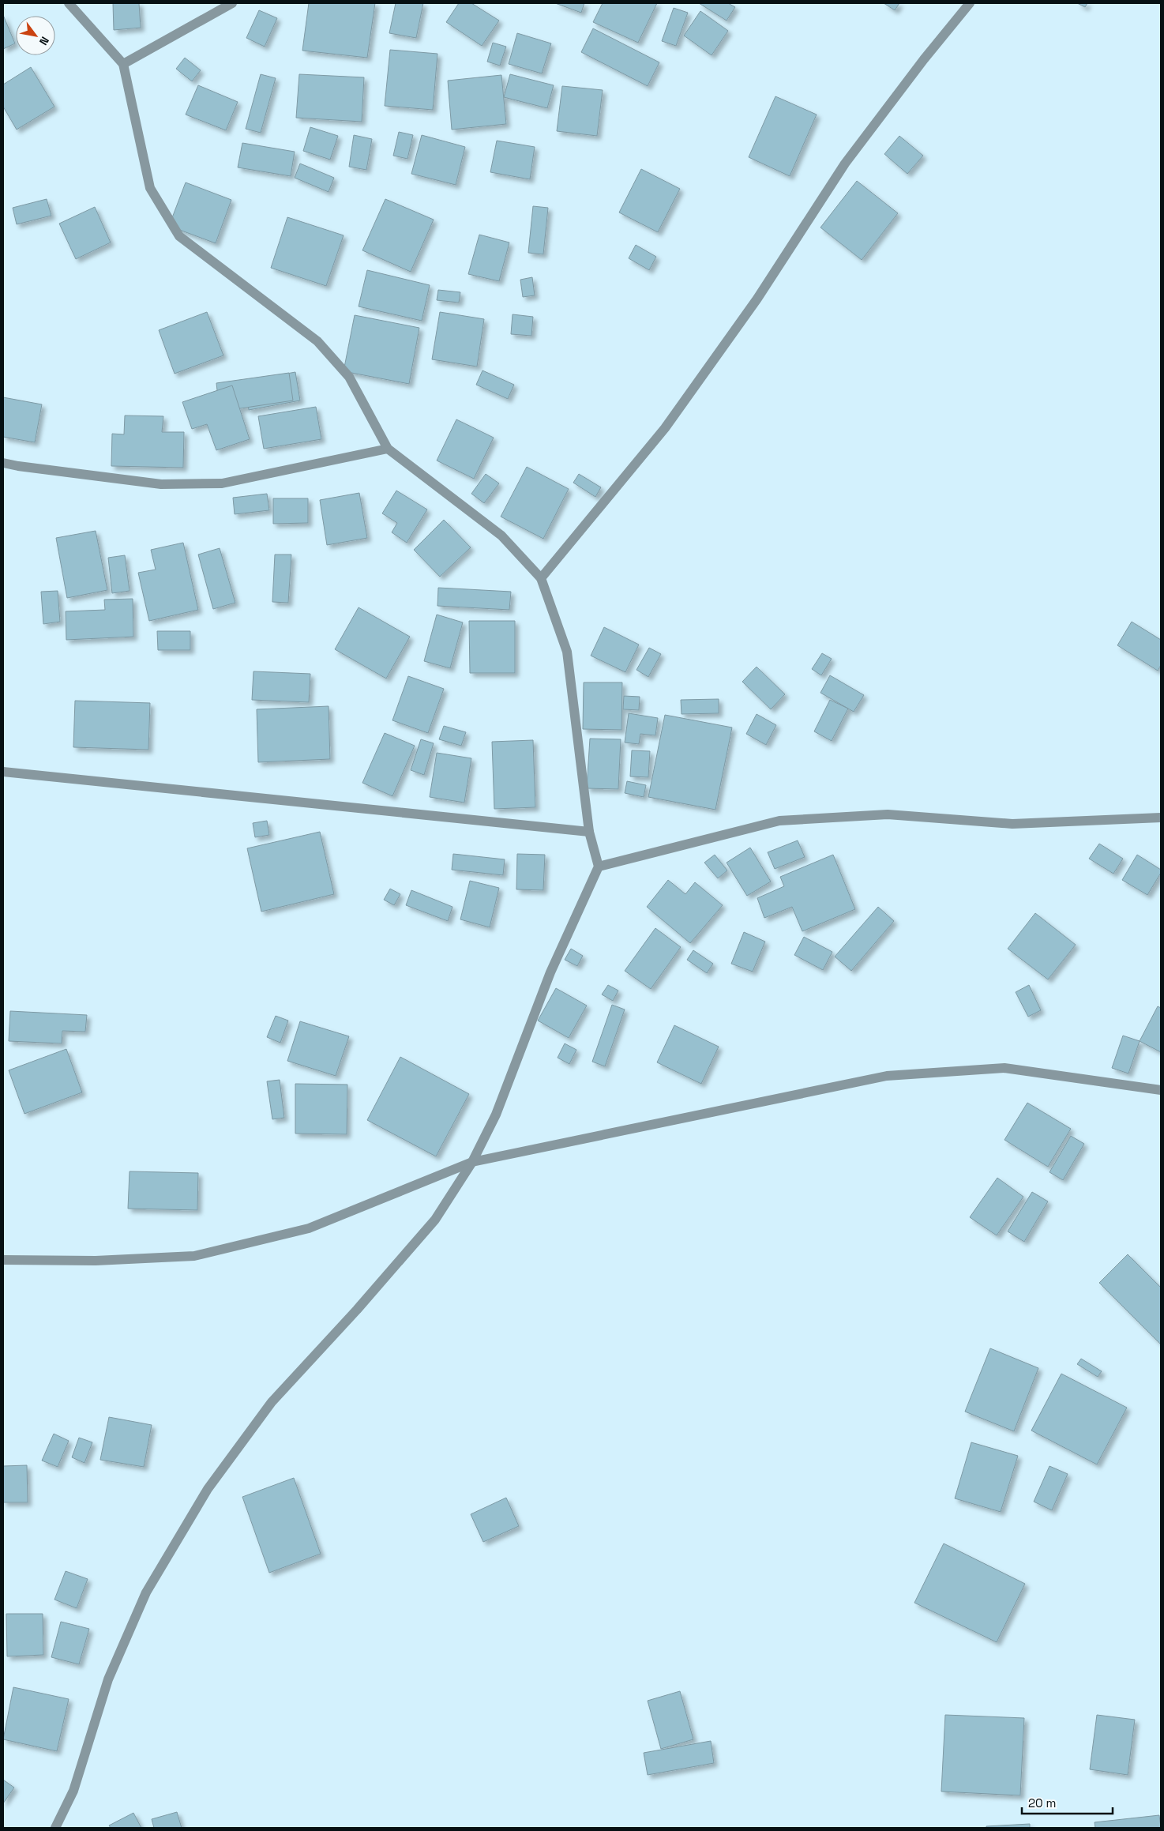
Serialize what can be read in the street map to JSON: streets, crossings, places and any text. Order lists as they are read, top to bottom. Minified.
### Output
{"scale_bar":"20 m","north":"bottom right"}
